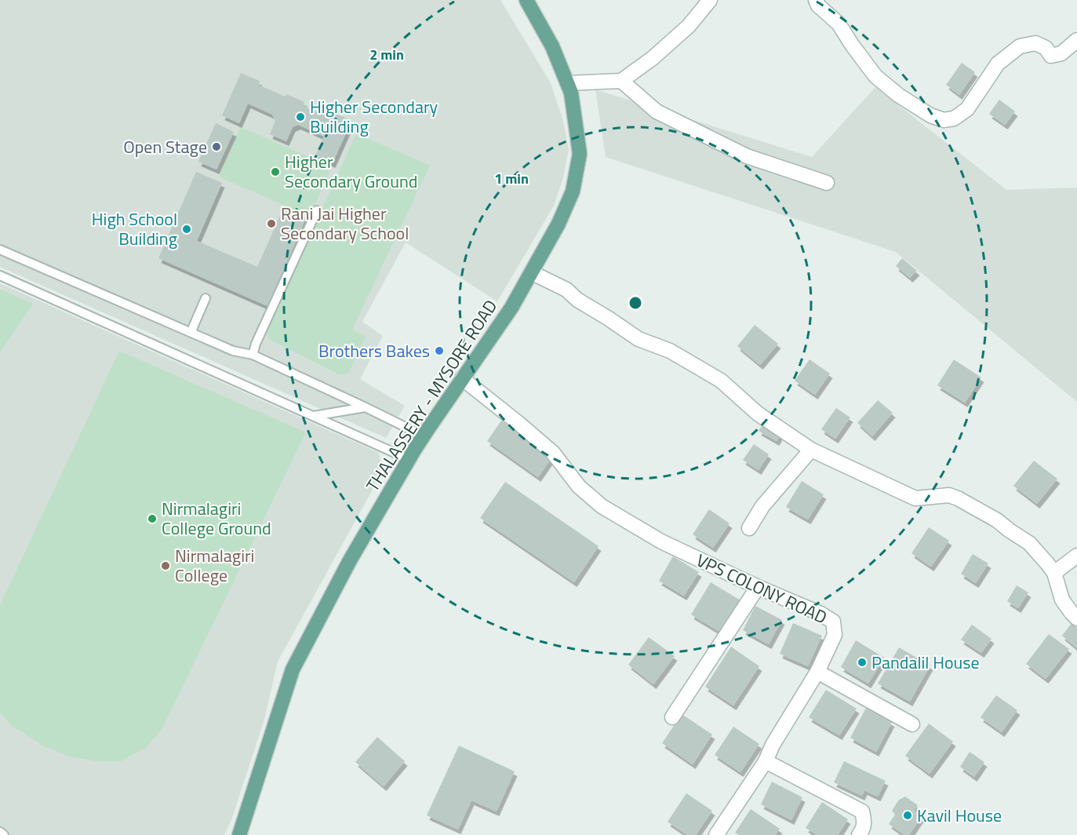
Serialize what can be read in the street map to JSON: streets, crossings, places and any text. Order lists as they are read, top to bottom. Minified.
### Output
{"streets":{"main road":["THALASSERY - MYSORE ROAD"],"street":["VPS COLONY ROAD"]},"crossings":[["THALASSERY - MYSORE ROAD","VPS COLONY ROAD"]],"places":["Higher Secondary Building","Open Stage","Higher Secondary Ground","Rani Jai Higher Secondary School","High School Building","Brothers Bakes","Nirmalagiri College Ground","Nirmalagiri College","Pandalil House","Kavil House"],"rings":["2 min","1 min"]}
